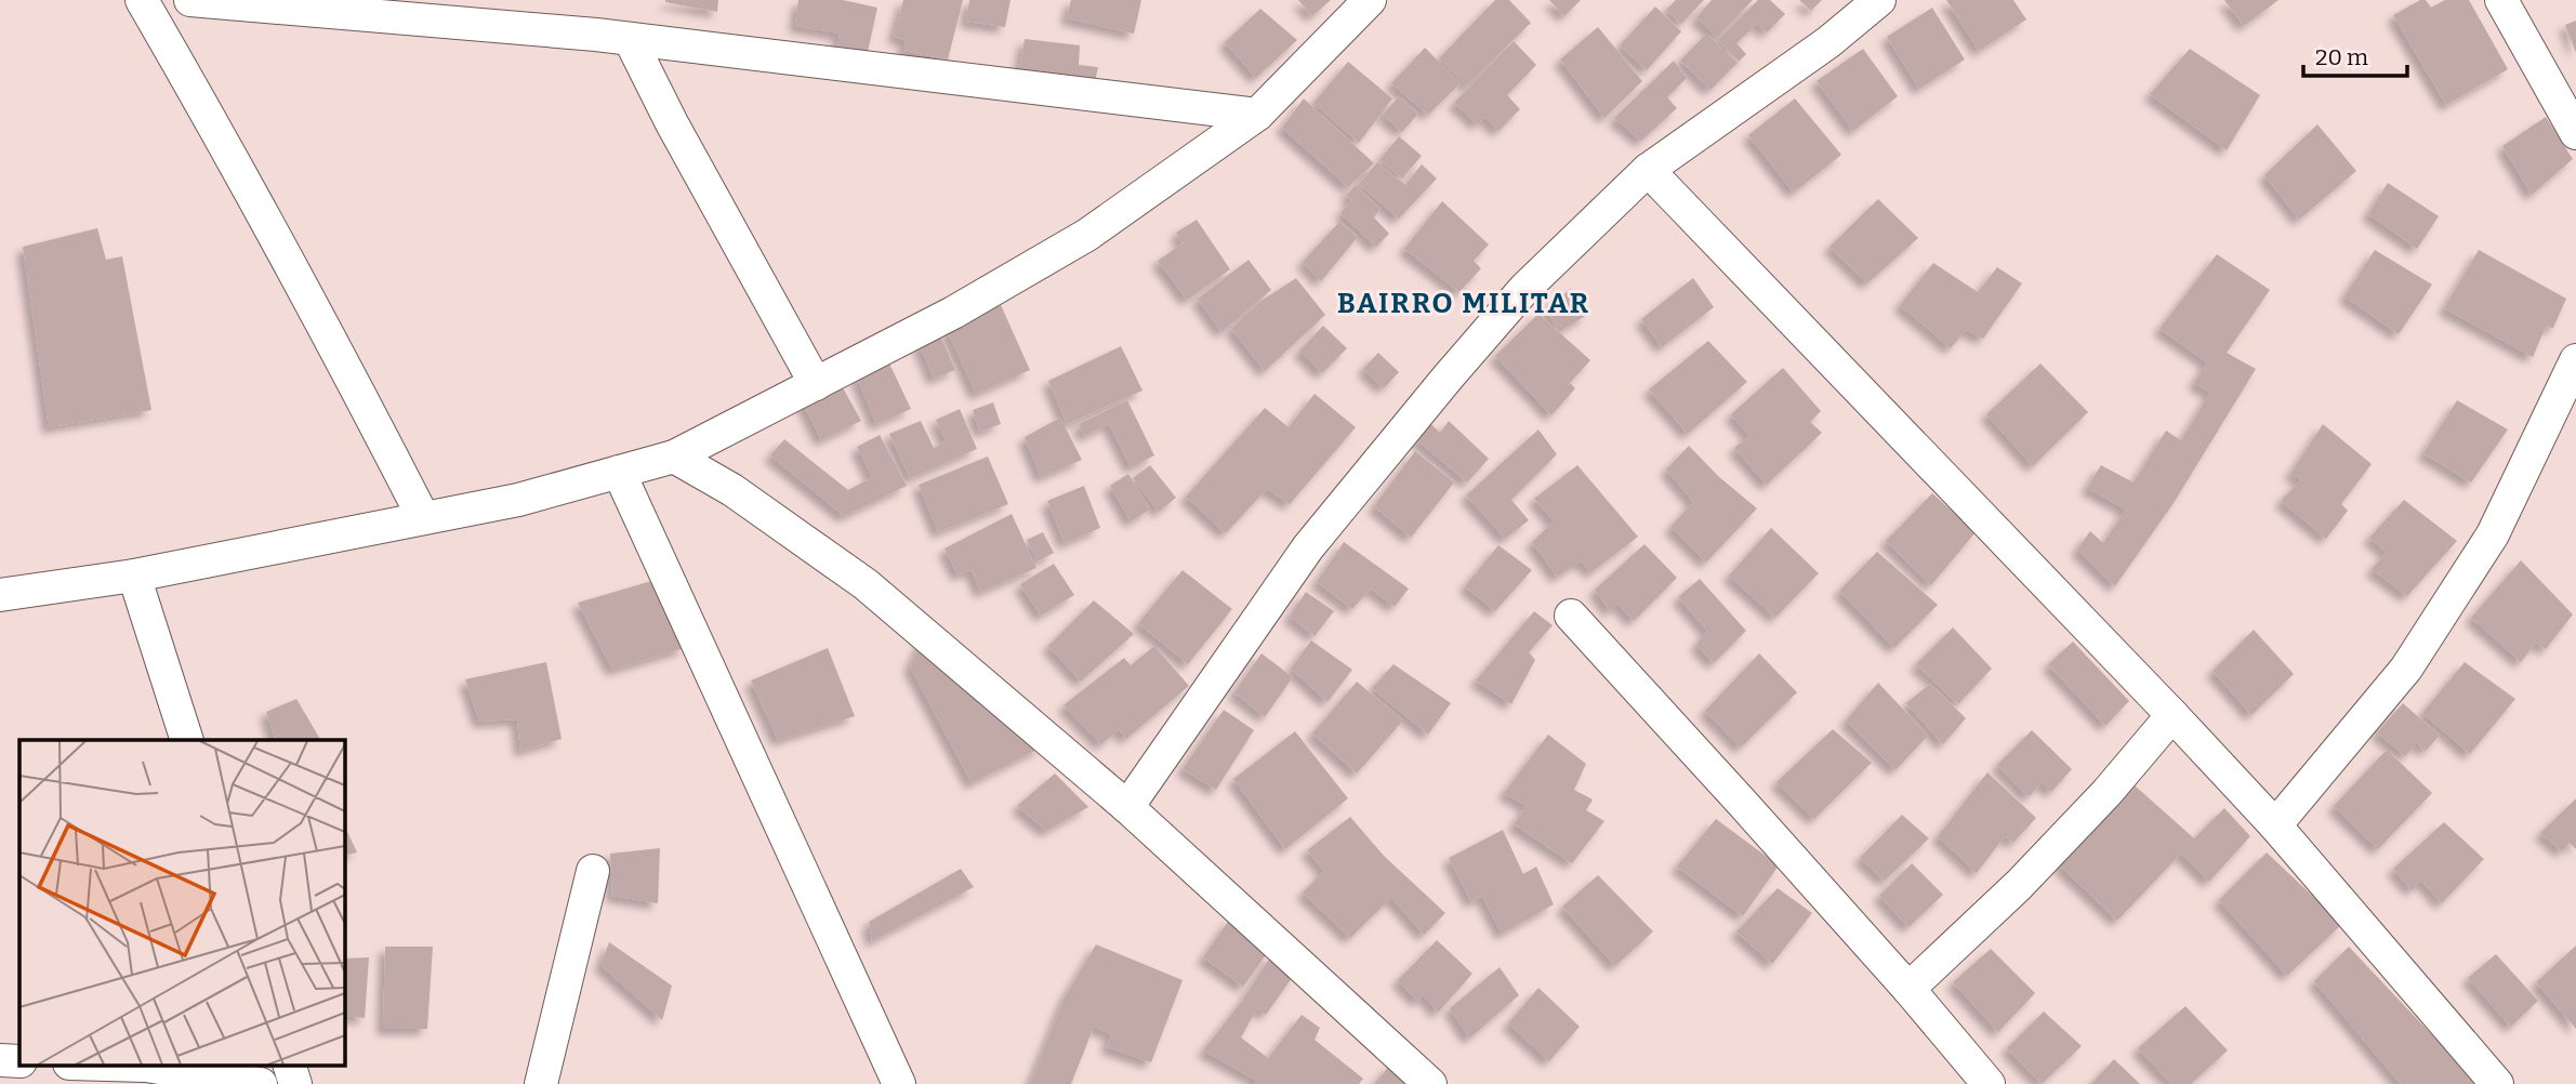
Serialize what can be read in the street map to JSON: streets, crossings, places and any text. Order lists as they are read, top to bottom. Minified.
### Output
{"districts":["BAIRRO MILITAR"],"scale_bar":"20 m"}
